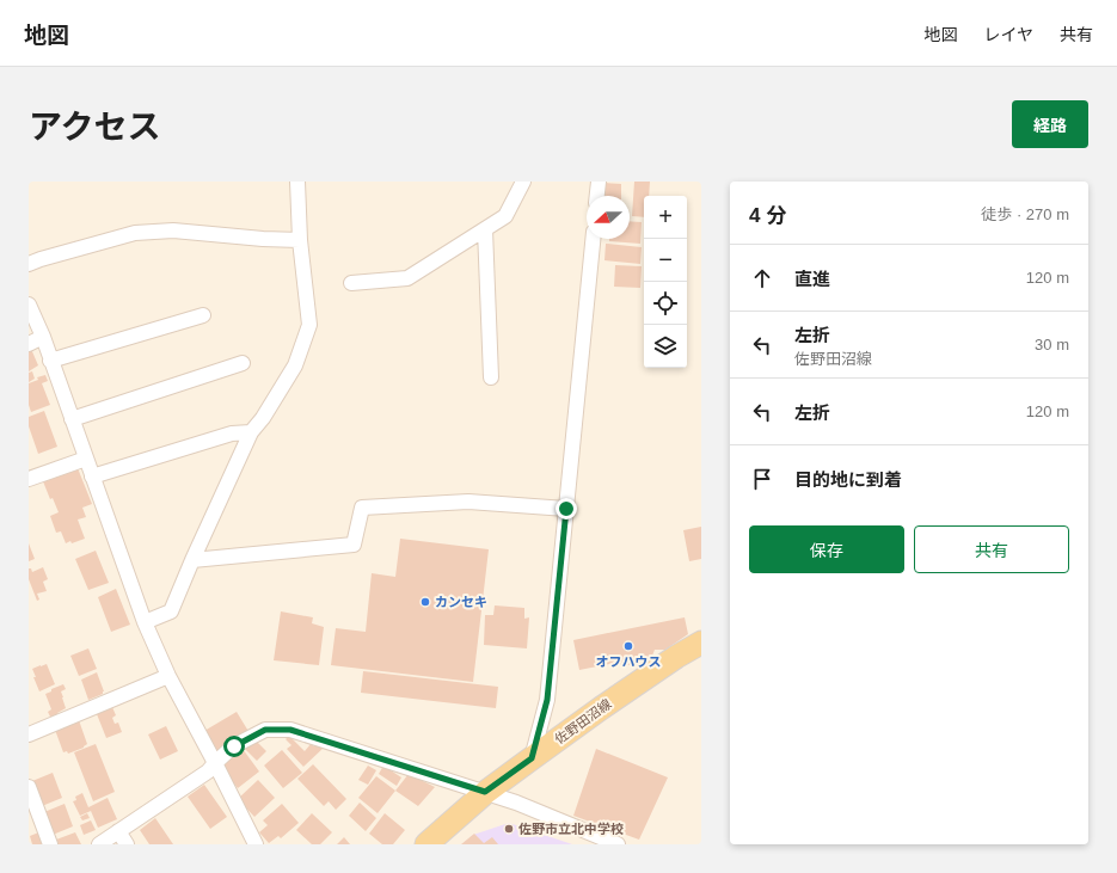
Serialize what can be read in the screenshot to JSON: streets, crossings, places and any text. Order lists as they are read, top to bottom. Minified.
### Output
{"streets":{"main road":["佐野田沼線"]},"places":["カンセキ","オフハウス","佐野市立北中学校"],"north":"left","page":{"header":"地図","nav":["地図","レイヤ","共有"],"title":"アクセス","buttons":["経路",["保存","共有"]],"heading":["4 分","徒歩 · 270 m"],"map_buttons":["+","−"],"list":[["直進","120 m"],["左折","佐野田沼線","30 m"],["左折","120 m"],"目的地に到着"]}}
